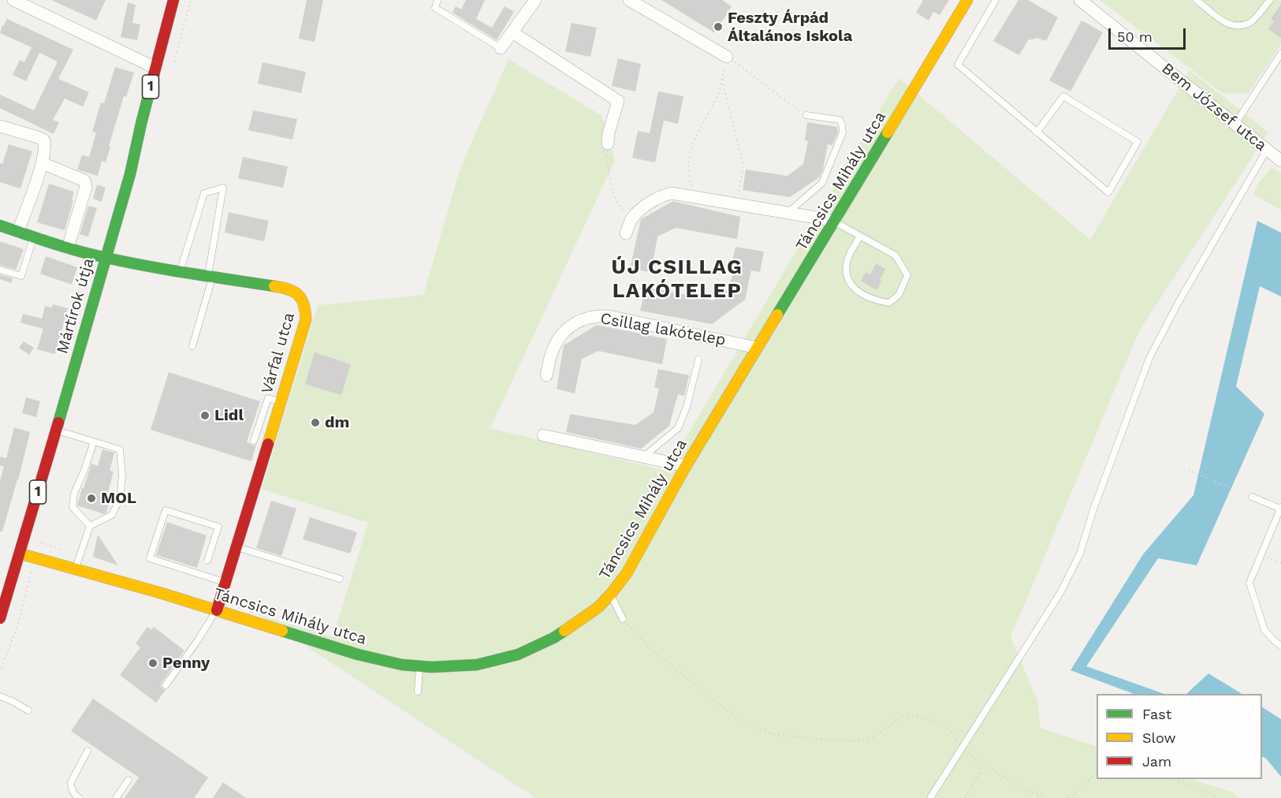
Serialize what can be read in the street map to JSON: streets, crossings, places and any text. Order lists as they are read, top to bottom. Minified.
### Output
{"streets":{"street":["1","Bem József utca","Táncsics Mihály utca","Mártírok útja","Csillag lakótelep","Várfal utca"]},"crossings":[["Táncsics Mihály utca","Mártírok útja"],["Táncsics Mihály utca","Csillag lakótelep"],["Táncsics Mihály utca","Várfal utca"],["Mártírok útja","Várfal utca"]],"districts":["ÚJ CSILLAG LAKÓTELEP"],"places":["Feszty Árpád Általános Iskola","Lidl","dm","MOL","Penny"],"legend":["Fast","Slow","Jam"],"scale_bar":"50 m"}
